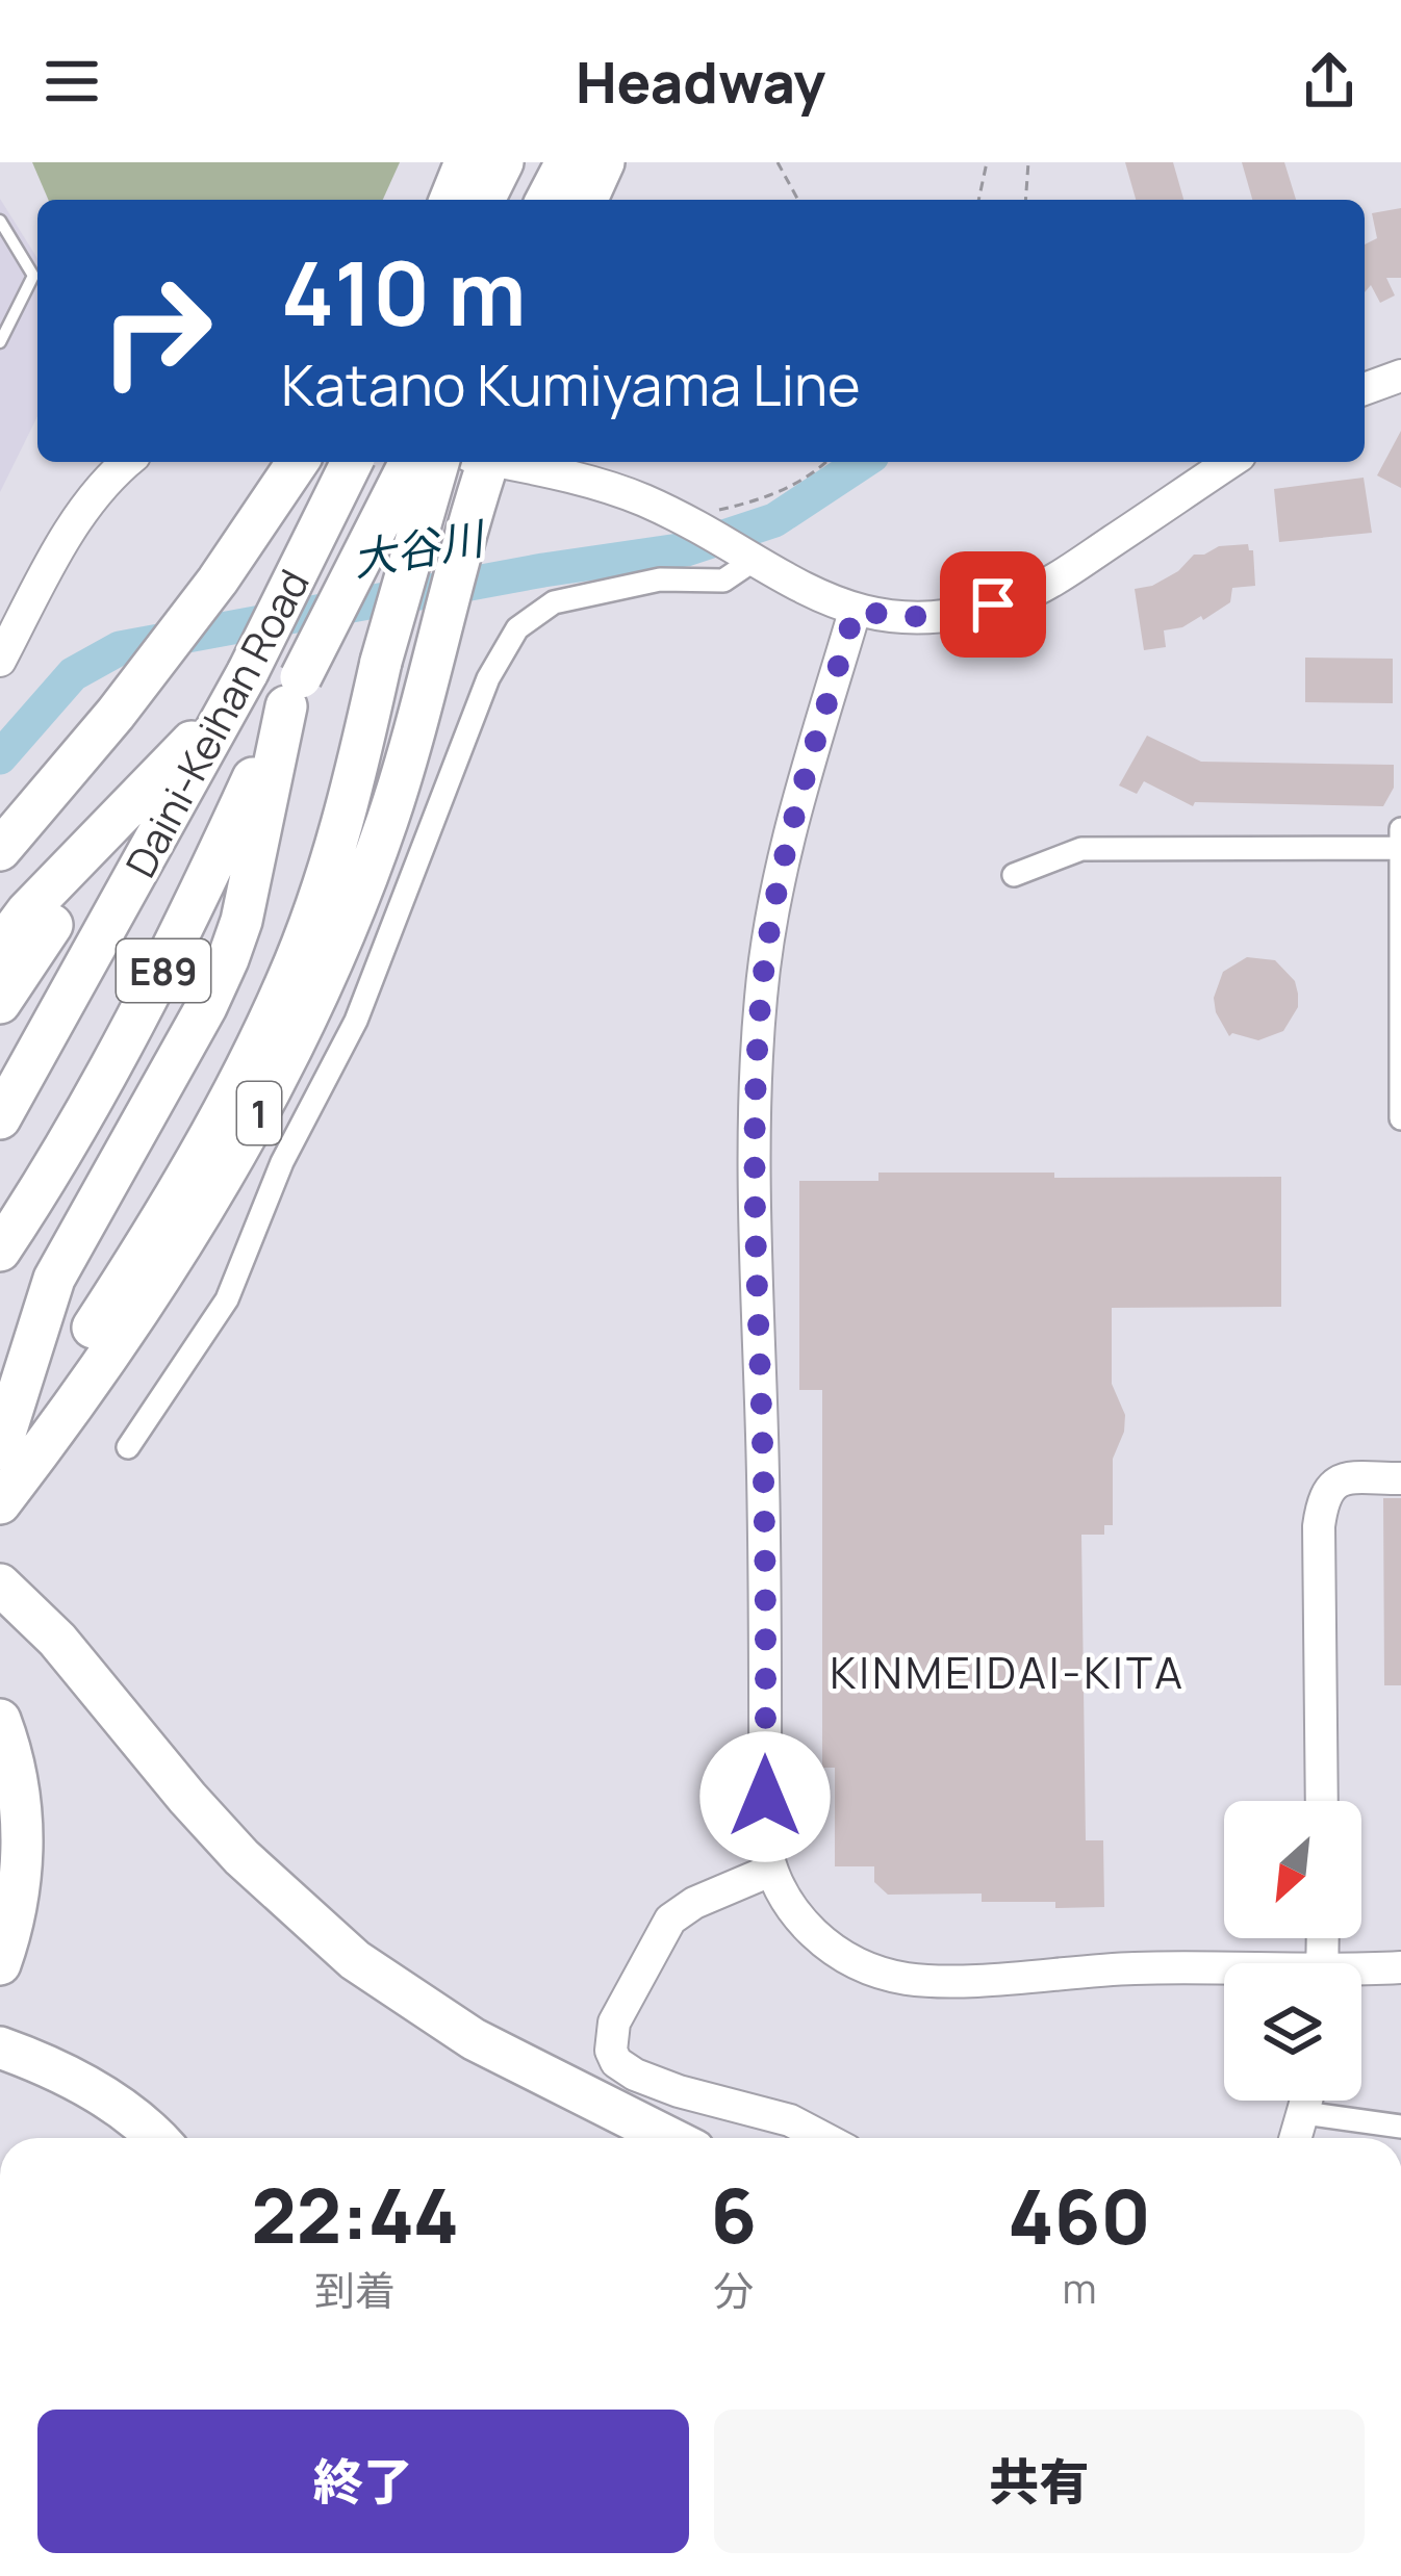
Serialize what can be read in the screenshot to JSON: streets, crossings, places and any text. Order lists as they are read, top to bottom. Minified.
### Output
{"streets":{"highway":["Daini-Keihan Road","E89","1"]},"districts":["KINMEIDAI-KITA"],"water":["大谷川"],"north":"bottom left","page":{"header":"Headway","turn":["410 m","Katano Kumiyama Line"],"eta":["22:44","到着","6","分","460","m"],"buttons":["終了","共有"]}}
